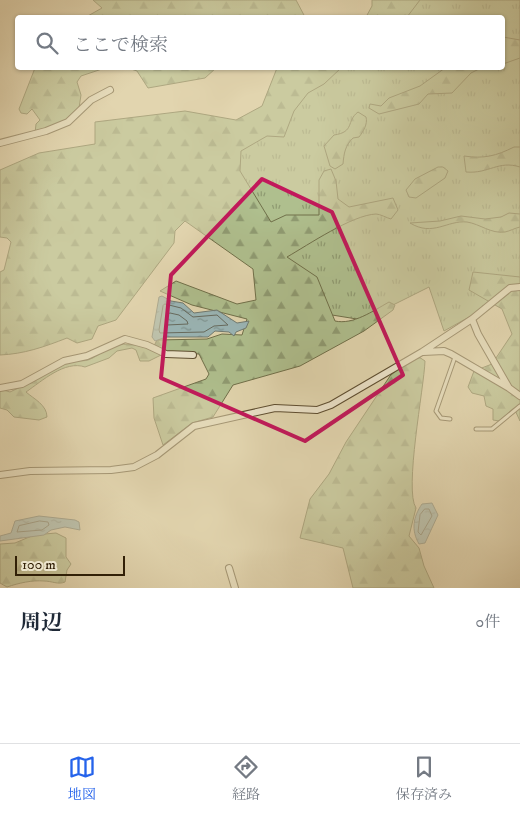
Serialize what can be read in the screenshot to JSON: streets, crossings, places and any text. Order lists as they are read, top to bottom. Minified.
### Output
{"scale_bar":"100 m","page":{"search":"ここで検索","scale":"100 m","heading":["周辺","0件"],"nav":["地図","経路","保存済み"]}}
